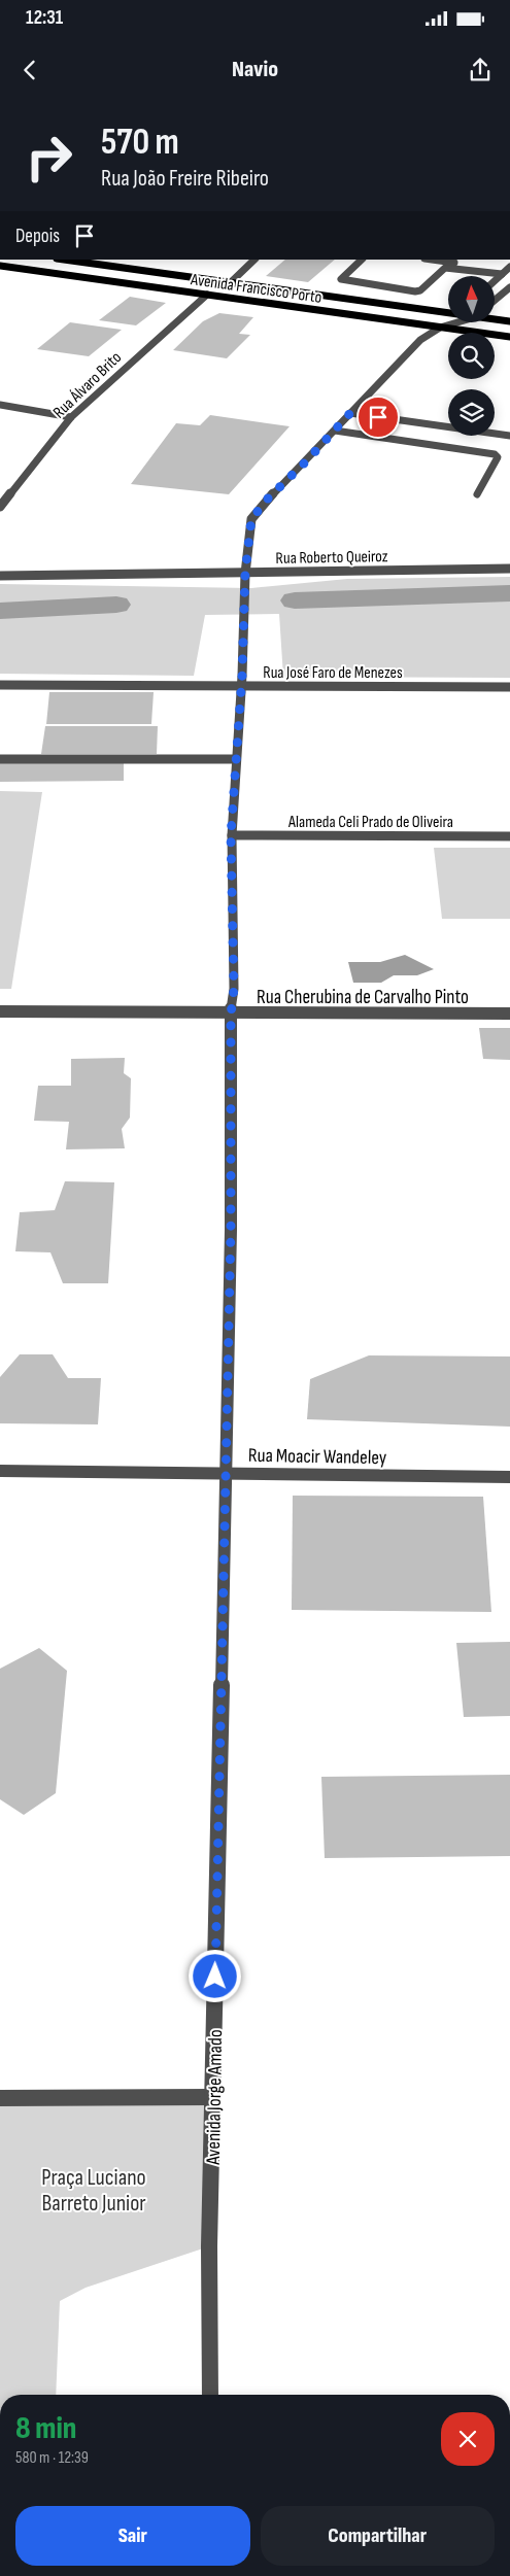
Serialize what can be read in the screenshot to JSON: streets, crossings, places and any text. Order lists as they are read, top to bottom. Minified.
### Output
{"streets":{"main road":["Avenida Francisco Porto"],"street":["Rua Álvaro Brito","Rua Roberto Queiroz","Rua José Faro de Menezes","Alameda Celi Prado de Oliveira","Rua Cherubina de Carvalho Pinto","Rua Moacir Wandeley","Avenida Jorge Amado"]},"crossings":[["Avenida Francisco Porto","Rua Álvaro Brito"],["Avenida Francisco Porto","Avenida Jorge Amado"],["Rua Roberto Queiroz","Avenida Jorge Amado"],["Rua José Faro de Menezes","Avenida Jorge Amado"],["Alameda Celi Prado de Oliveira","Avenida Jorge Amado"],["Rua Cherubina de Carvalho Pinto","Avenida Jorge Amado"],["Rua Moacir Wandeley","Avenida Jorge Amado"]],"parks":["Praça Luciano Barreto Junior"],"north":"top","page":{"status":"12:31","header":"Navio","turn":["570 m","Rua João Freire Ribeiro"],"then":"Depois","heading":["8 min","580 m · 12:39"],"buttons":["Sair","Compartilhar"]}}
